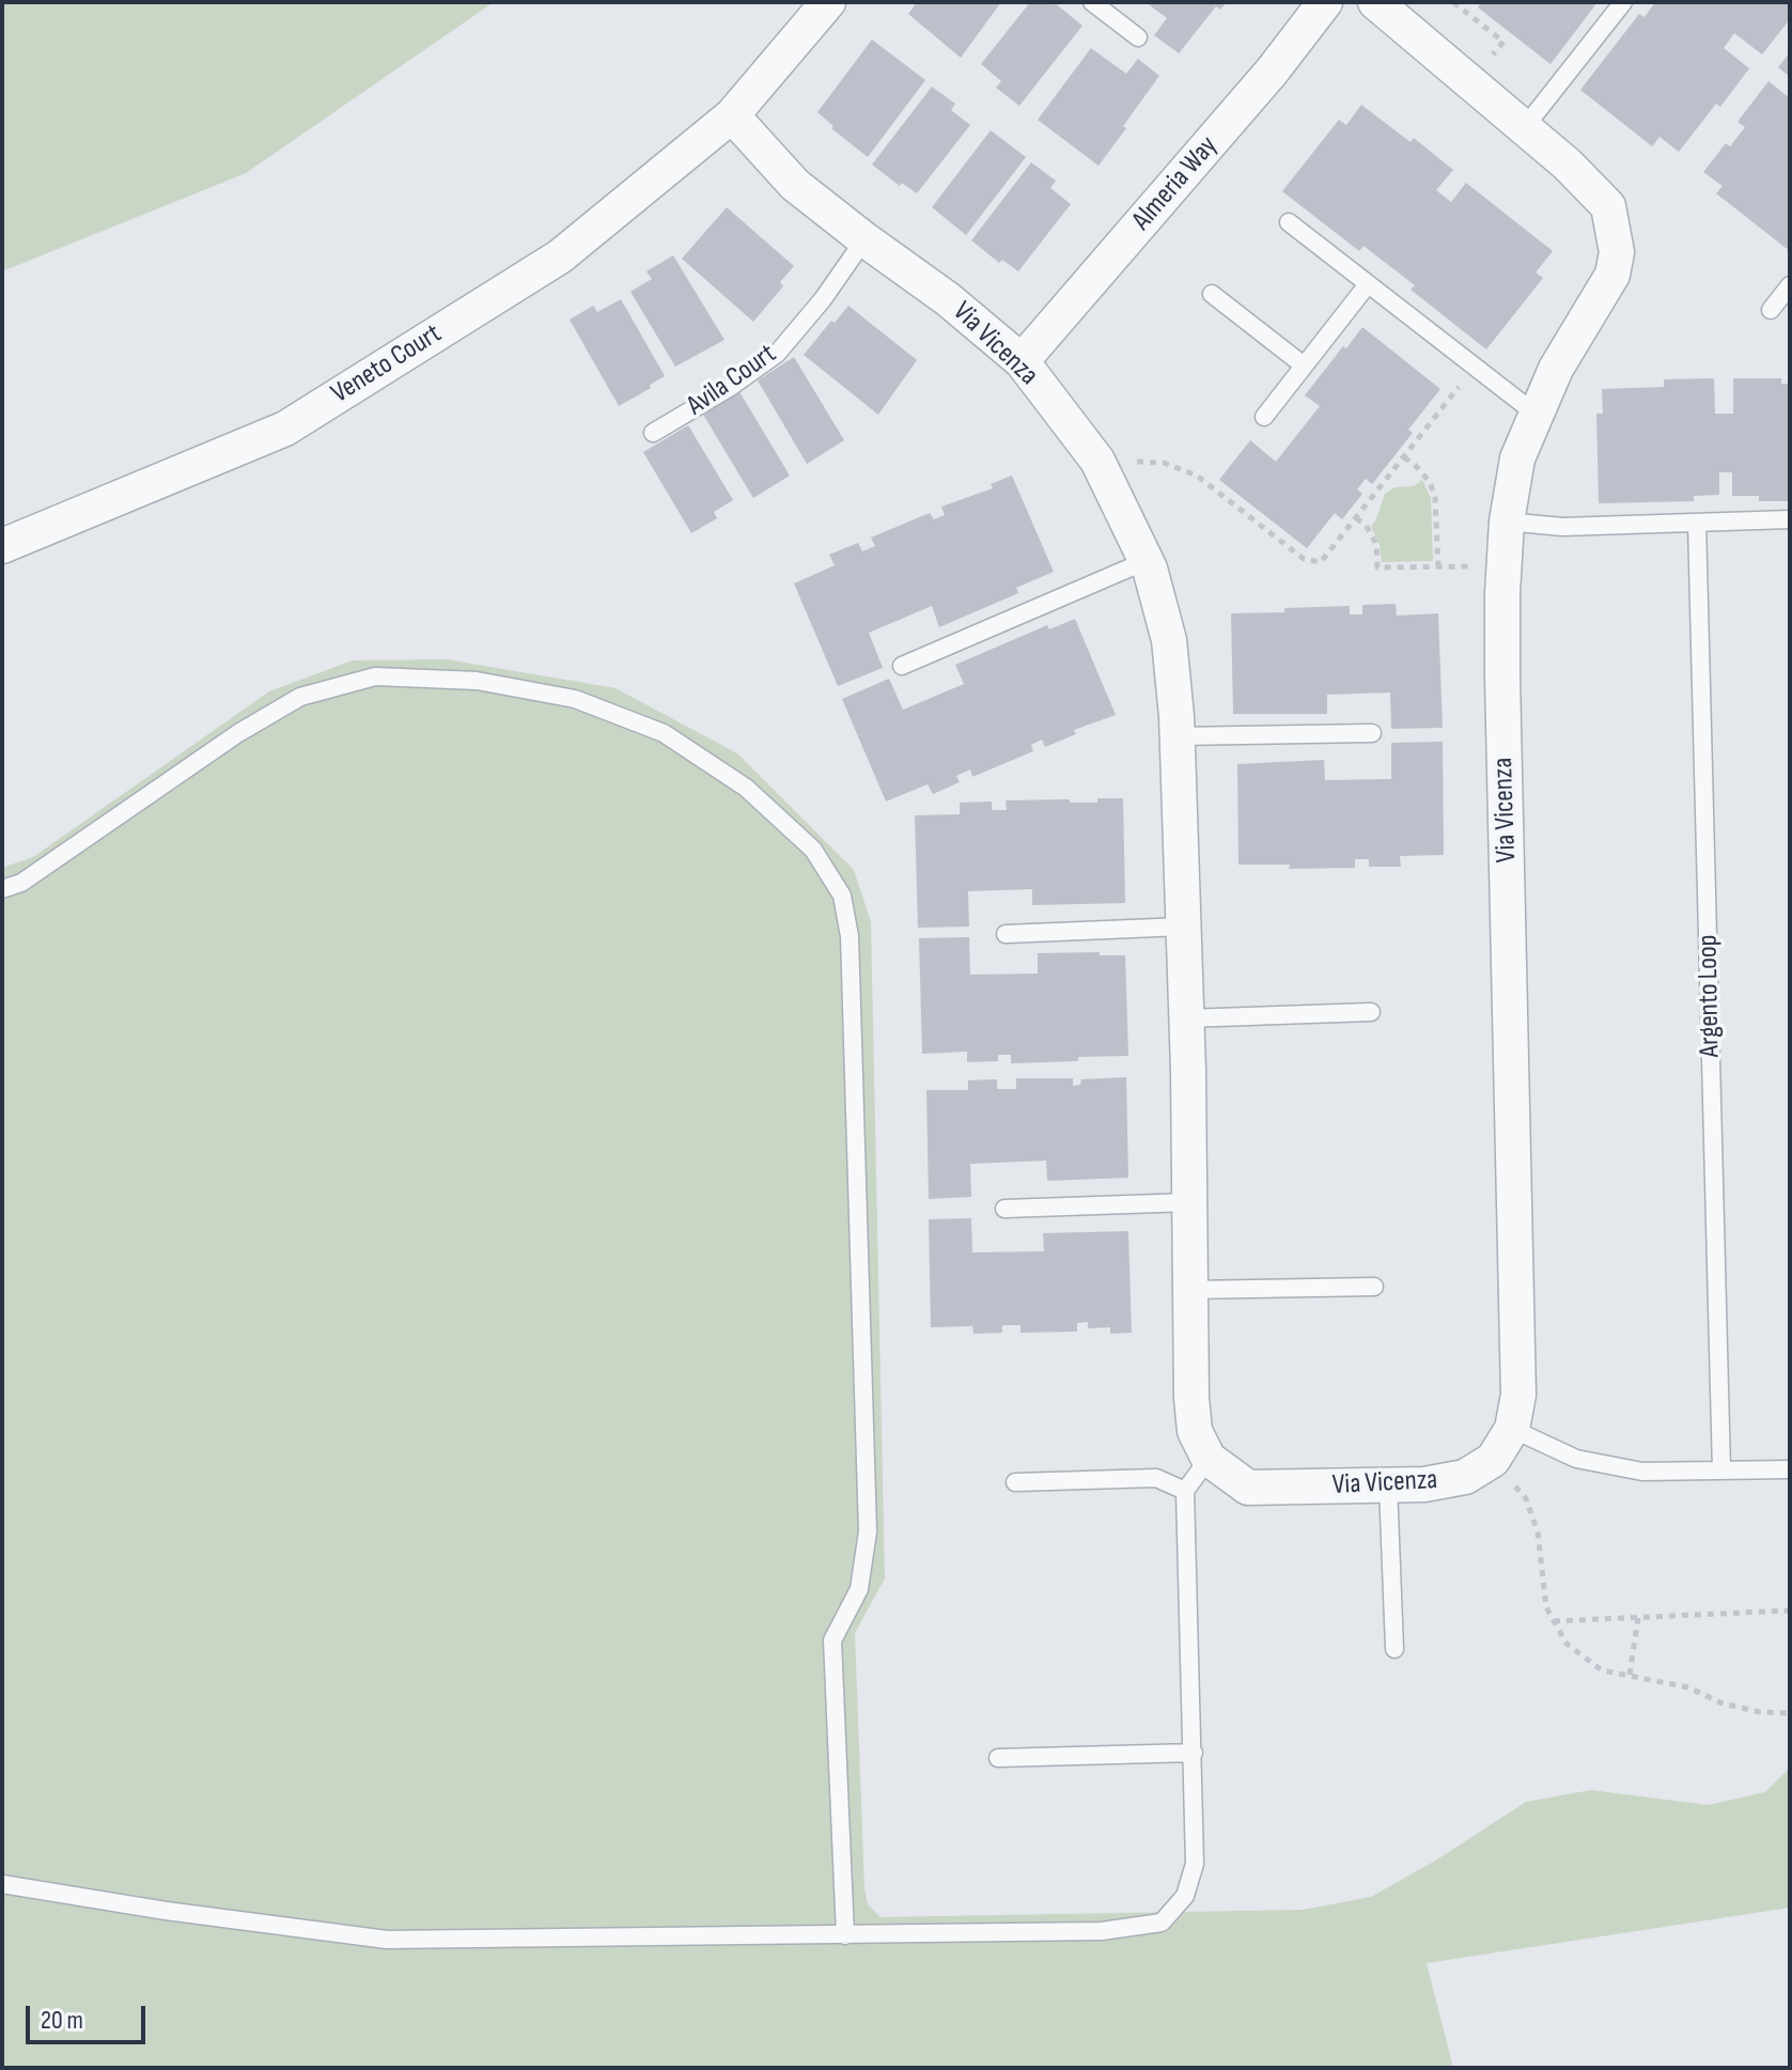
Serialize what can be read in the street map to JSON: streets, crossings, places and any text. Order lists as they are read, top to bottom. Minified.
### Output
{"streets":{"street":["Almeria Way","Via Vicenza","Veneto Court"],"lane":["Avila Court","Argento Loop"]},"crossings":[["Almeria Way","Via Vicenza"],["Via Vicenza","Veneto Court"],["Via Vicenza","Avila Court"]],"scale_bar":"20 m"}
